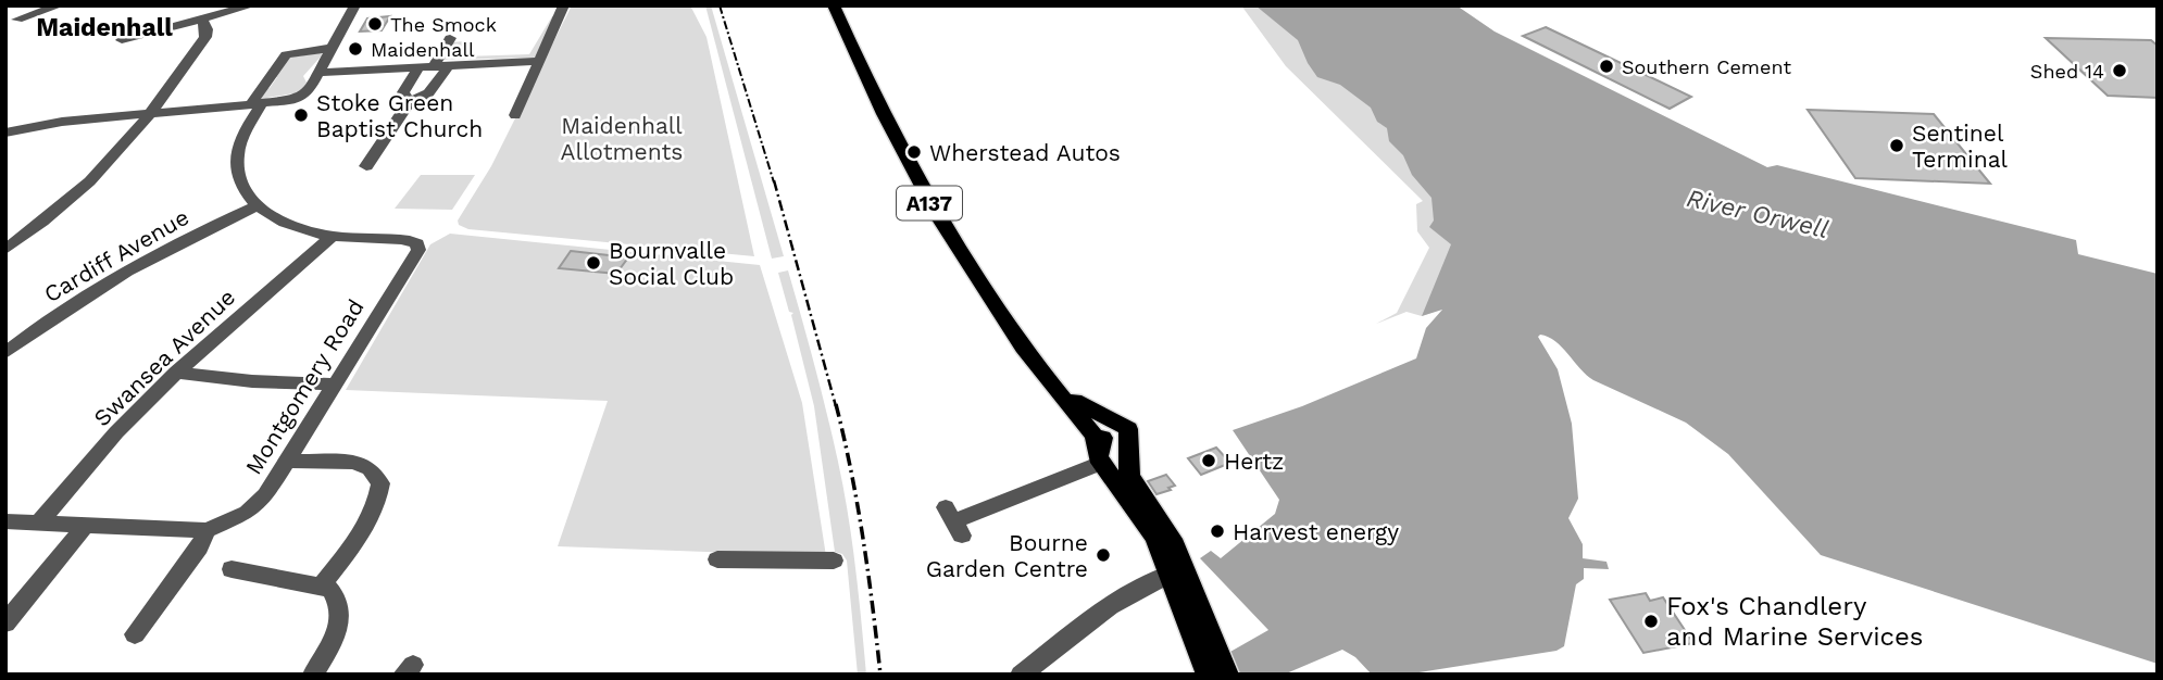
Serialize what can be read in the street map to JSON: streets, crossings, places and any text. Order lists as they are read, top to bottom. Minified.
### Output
{"streets":{"main road":["A137"],"street":["Cardiff Avenue","Swansea Avenue","Montgomery Road"]},"crossings":[["Swansea Avenue","Montgomery Road"]],"districts":["Maidenhall"],"water":["River Orwell"],"parks":["Maidenhall Allotments"],"places":["The Smock","Maidenhall","Southern Cement","Shed 14","Stoke Green Baptist Church","Sentinel Terminal","Wherstead Autos","Bournvalle Social Club","Hertz","Harvest energy","Bourne Garden Centre","Fox's Chandlery and Marine Services"]}
